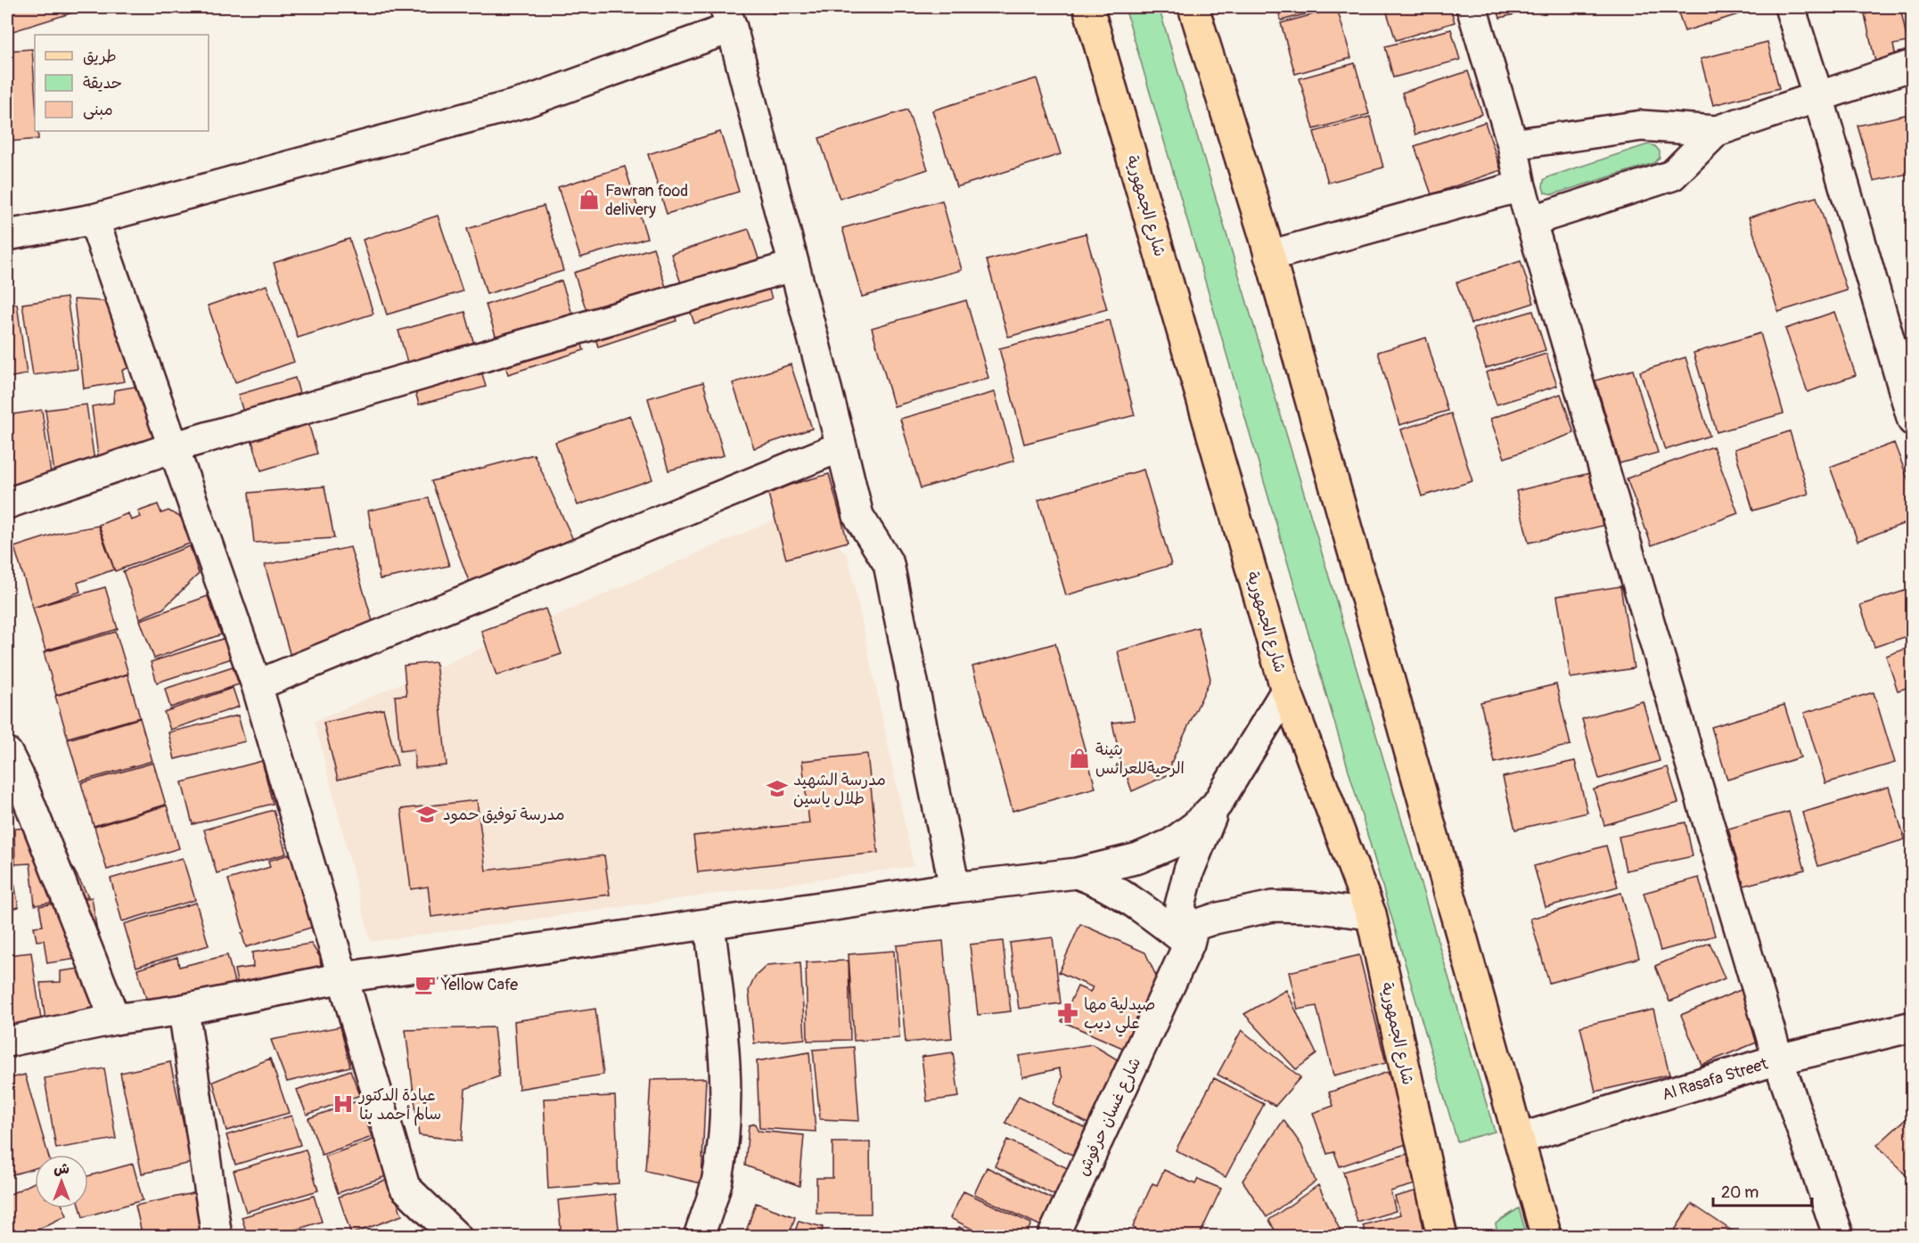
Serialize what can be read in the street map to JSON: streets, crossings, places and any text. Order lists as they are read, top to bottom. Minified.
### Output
{"streets":{"main road":["شارع الجمهورية"],"street":["Al Rasafa Street","شارع غسان حرفوش"]},"crossings":[["شارع الجمهورية","شارع غسان حرفوش"]],"places":{"shop":["Fawran food delivery","بثينة الرحيةللعرائس"],"school or university":["مدرسة الشهيد طلال ياسين","مدرسة توفيق حمود"],"cafe":["Yellow Cafe"],"pharmacy":["صيدلية مها علي ديب"],"hospital":["عيادة الدكتور سالم أحمد بنا"]},"legend":["طريق","حديقة","مبنى"],"scale_bar":"20 m","north":"top"}
